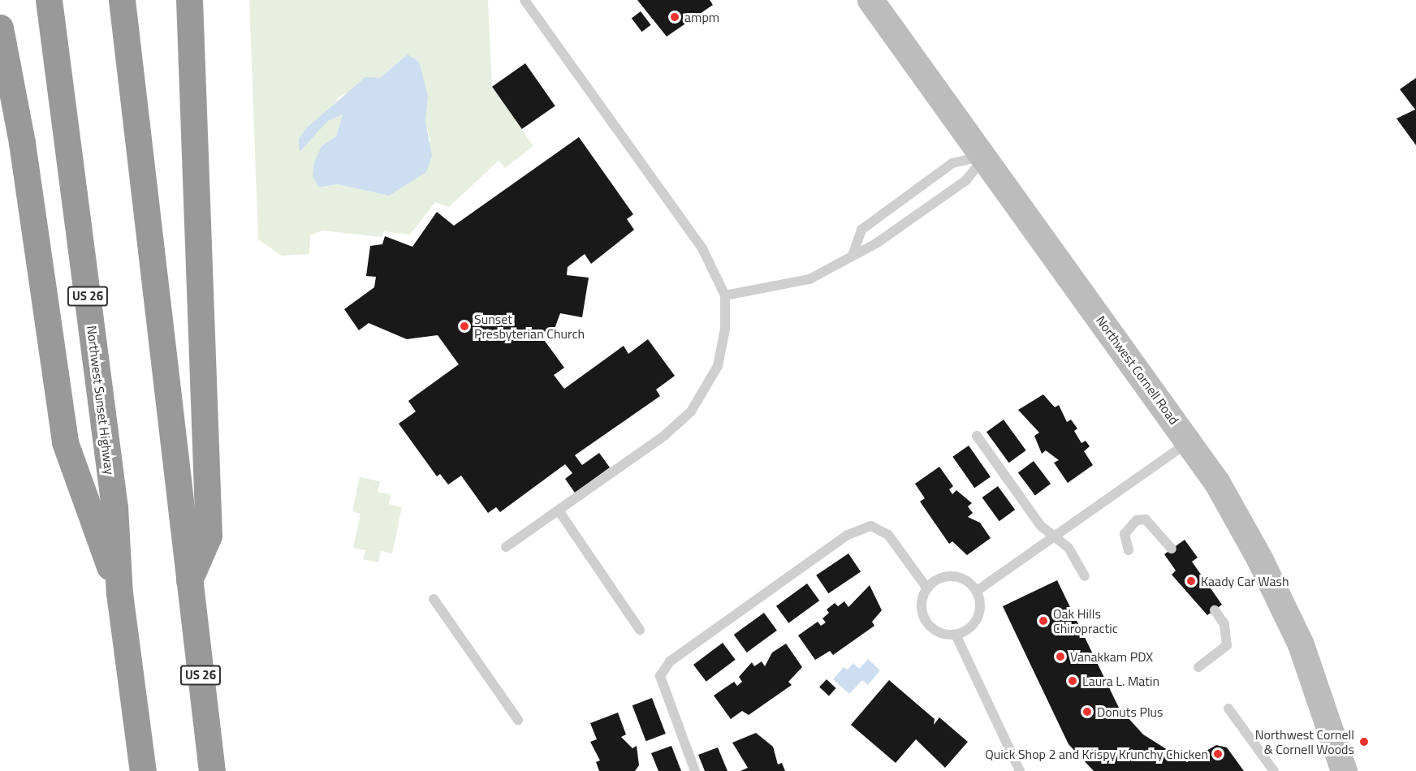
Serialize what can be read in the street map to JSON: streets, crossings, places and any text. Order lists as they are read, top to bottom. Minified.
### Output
{"streets":{"highway":["US 26","Northwest Sunset Highway"],"main road":["Northwest Cornell Road"]},"places":["ampm","Sunset Presbyterian Church","Kaady Car Wash","Oak Hills Chiropractic","Vanakkam PDX","Laura L. Matin","Donuts Plus","Northwest Cornell & Cornell Woods","Quick Shop 2 and Krispy Krunchy Chicken"]}
